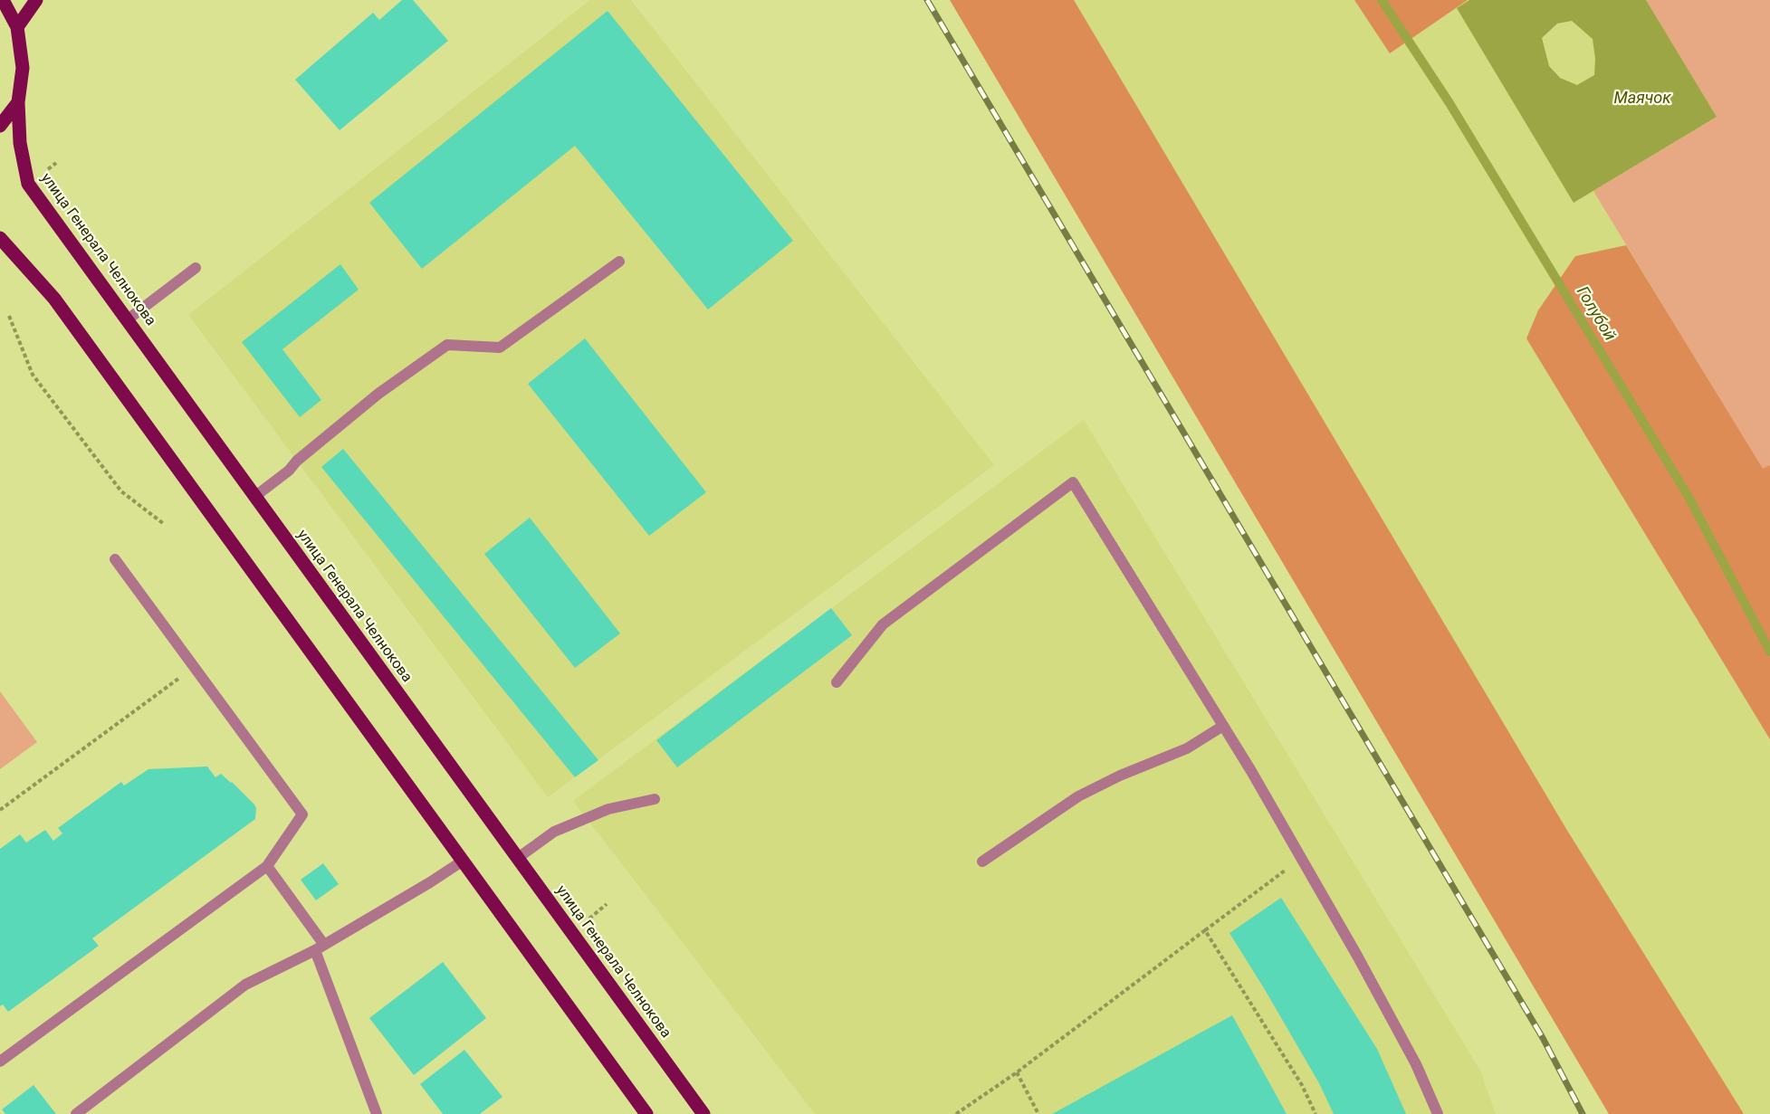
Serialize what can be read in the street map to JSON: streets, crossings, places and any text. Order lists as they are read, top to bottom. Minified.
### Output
{"streets":{"main road":["улица Генерала Челнокова"]},"water":["Маячок","Голубой"]}
